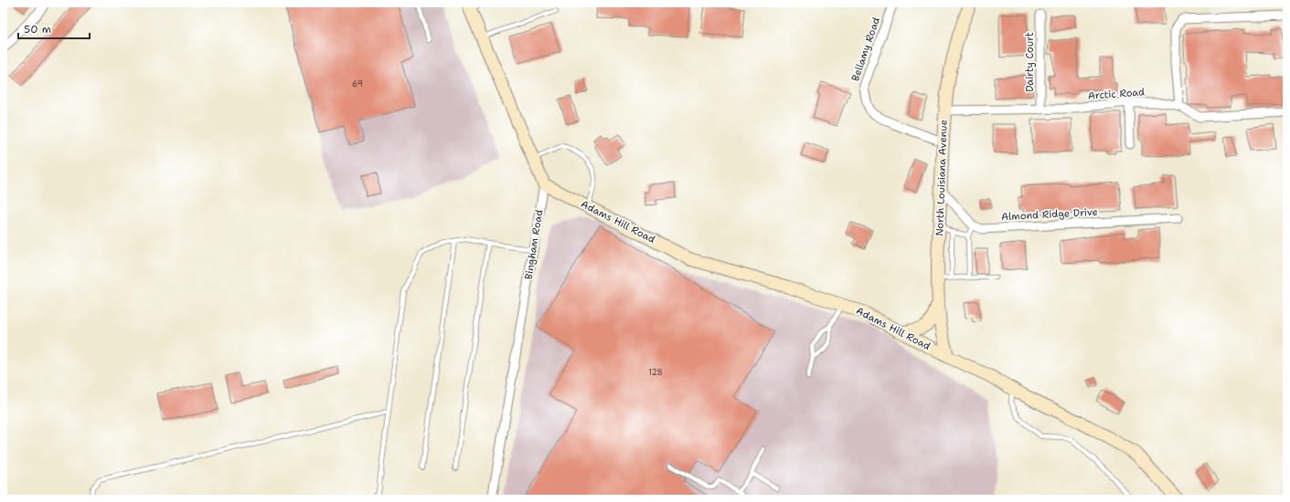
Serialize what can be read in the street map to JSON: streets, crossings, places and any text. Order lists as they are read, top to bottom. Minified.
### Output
{"streets":{"street":["Bellamy Road","Dairty Court","Arctic Road","North Louisiana Avenue","Almond Ridge Drive","Adams Hill Road","Bingham Road"]},"crossings":[["Bellamy Road","North Louisiana Avenue"],["Dairty Court","Arctic Road"],["Arctic Road","North Louisiana Avenue"],["North Louisiana Avenue","Adams Hill Road"],["Adams Hill Road","Bingham Road"]],"house_numbers":["69","128"],"scale_bar":"50 m"}
